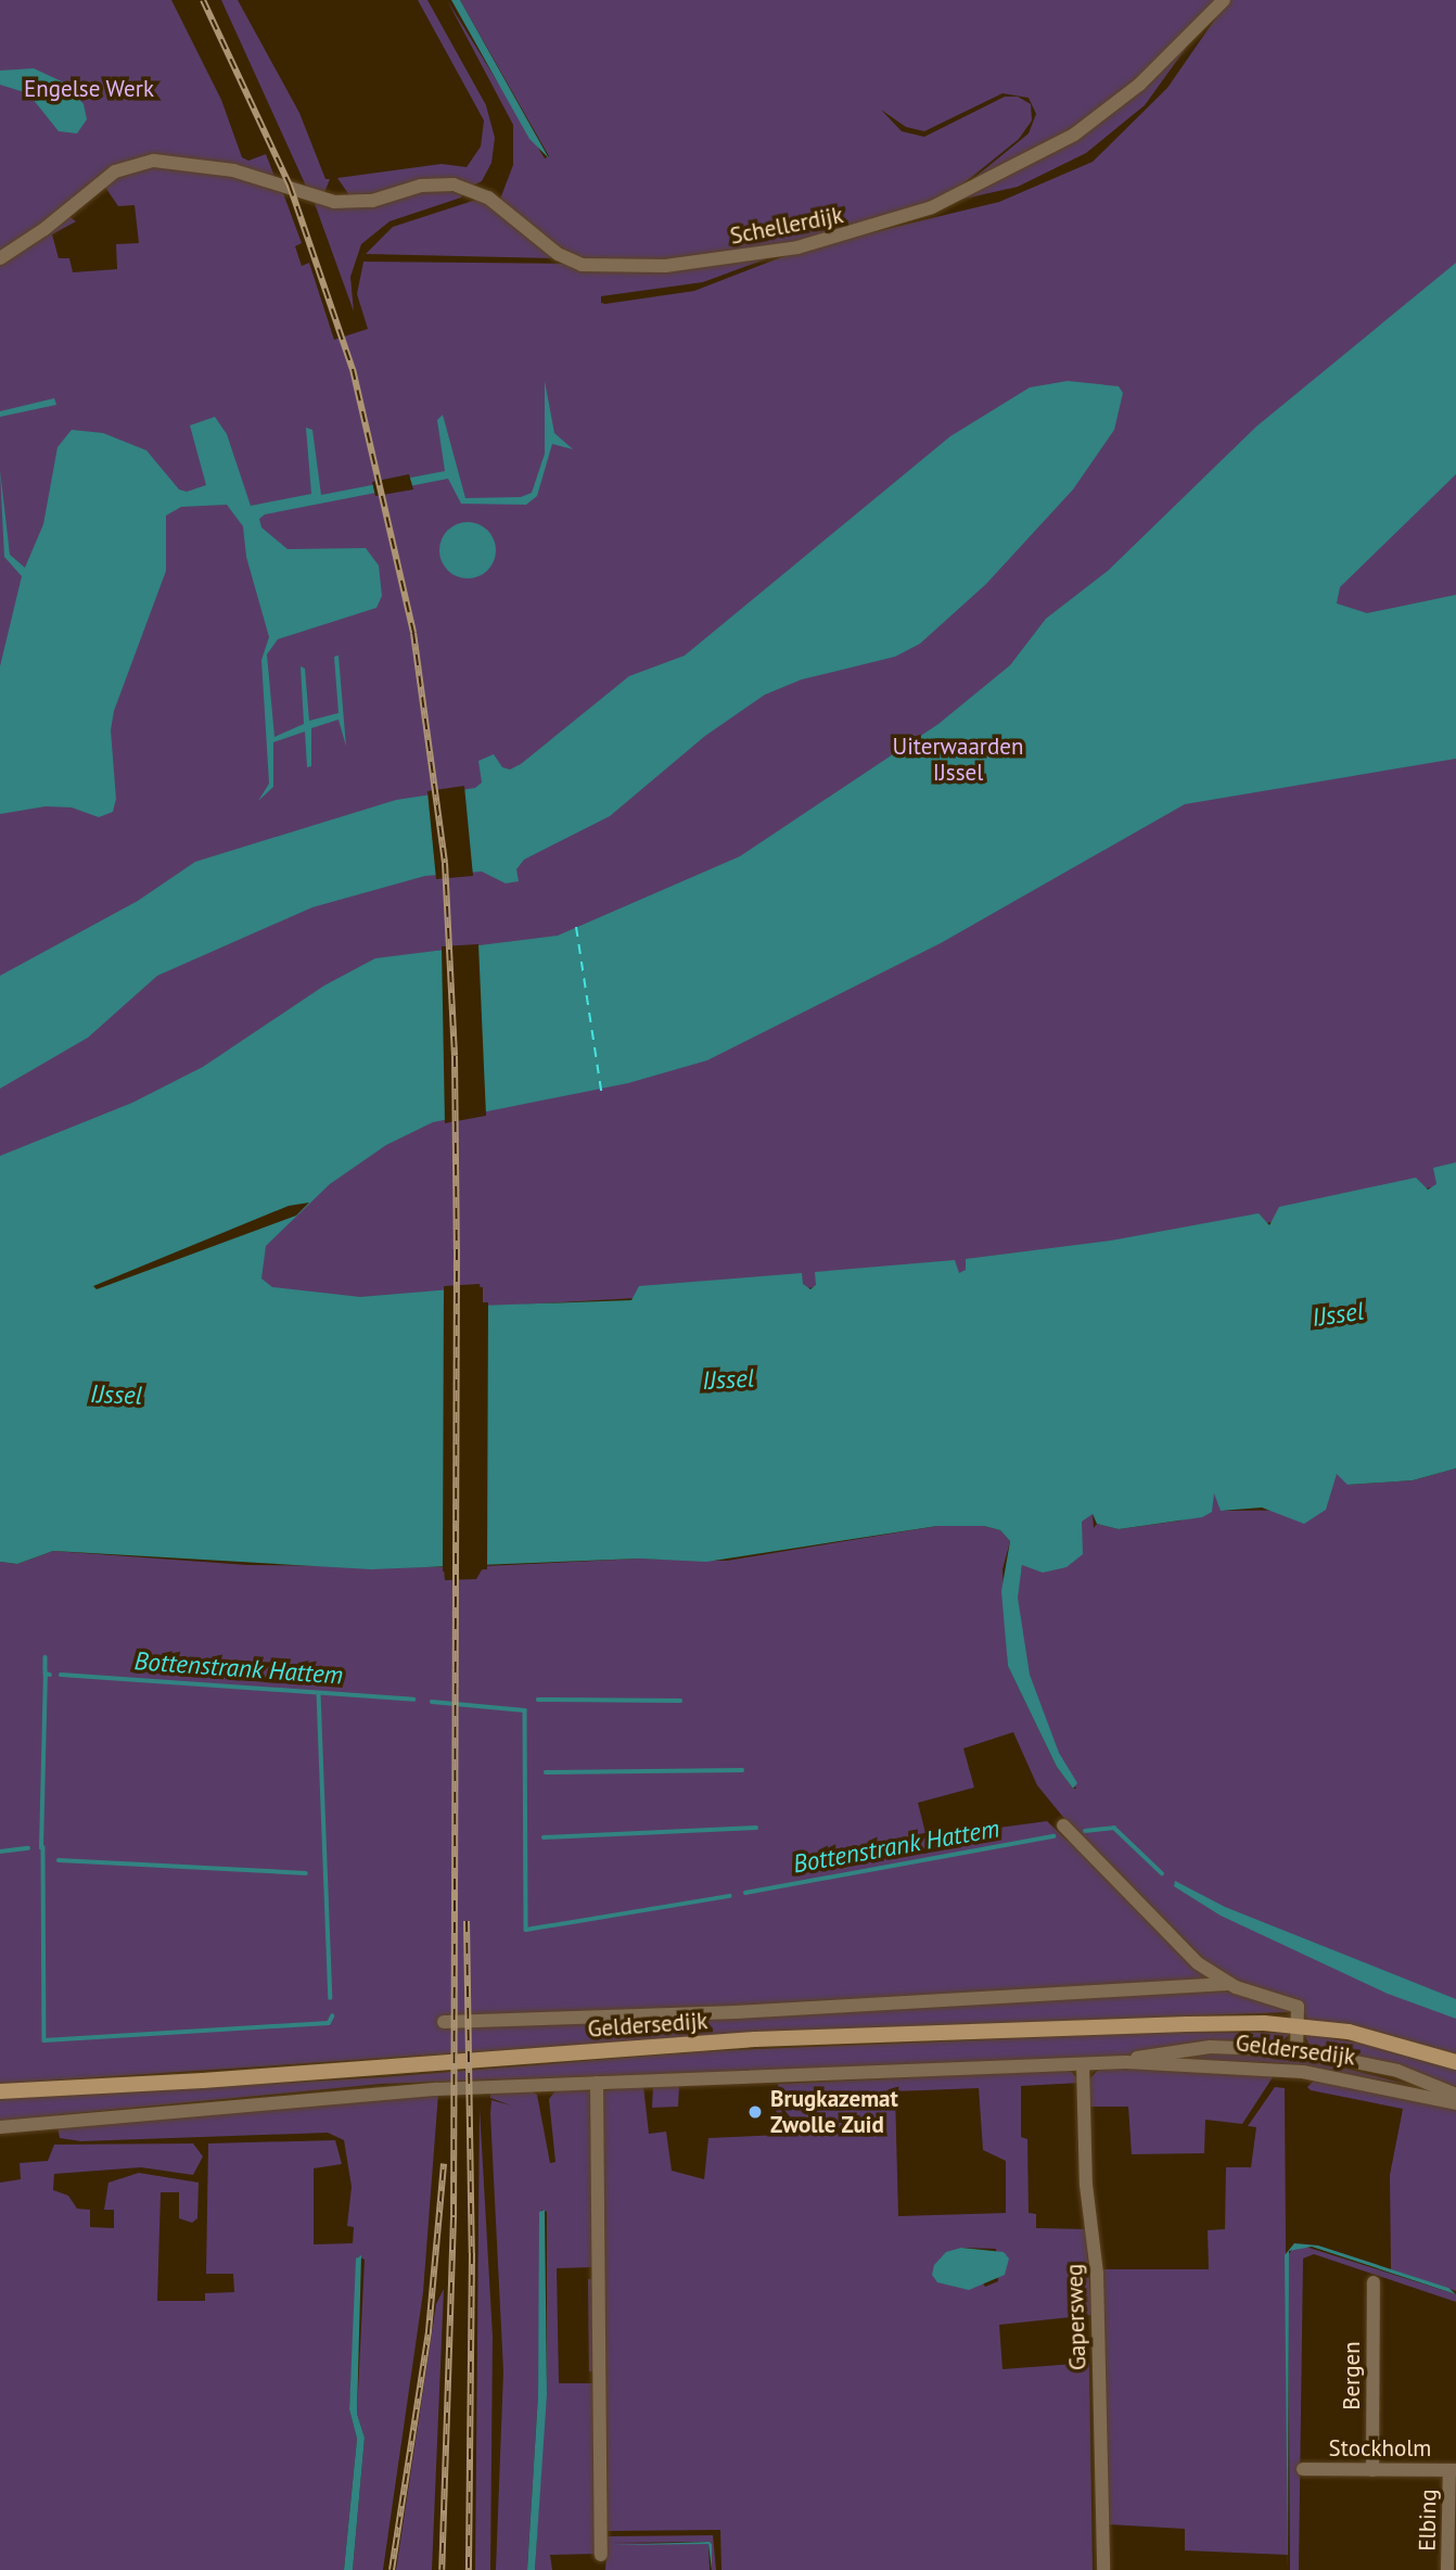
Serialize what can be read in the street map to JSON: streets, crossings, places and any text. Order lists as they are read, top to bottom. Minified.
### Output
{"streets":{"main road":["Geldersedijk"],"street":["Schellerdijk","Gapersweg","Bergen","Stockholm","Elbing"]},"crossings":[["Geldersedijk","Gapersweg"],["Bergen","Stockholm"],["Stockholm","Elbing"]],"water":["IJssel","Bottenstrank Hattem"],"parks":["Engelse Werk","Uiterwaarden IJssel"],"places":["Brugkazemat Zwolle Zuid"]}
